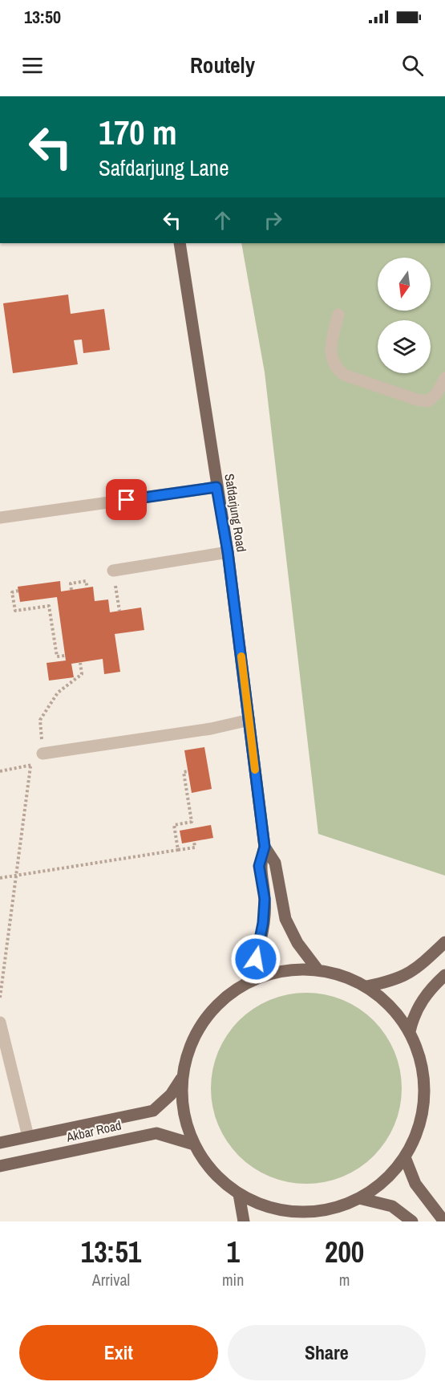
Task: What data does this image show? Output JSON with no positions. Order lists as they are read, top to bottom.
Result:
{
  "streets": {
    "main road": ["Safdarjung Road", "Akbar Road"]
  },
  "north": "bottom",
  "page": {
    "status": "13:50",
    "header": "Routely",
    "turn": ["170 m", "Safdarjung Lane"],
    "eta": [
      "13:51",
      "Arrival",
      "1",
      "min",
      "200",
      "m"
    ],
    "buttons": ["Exit", "Share"]
  }
}
